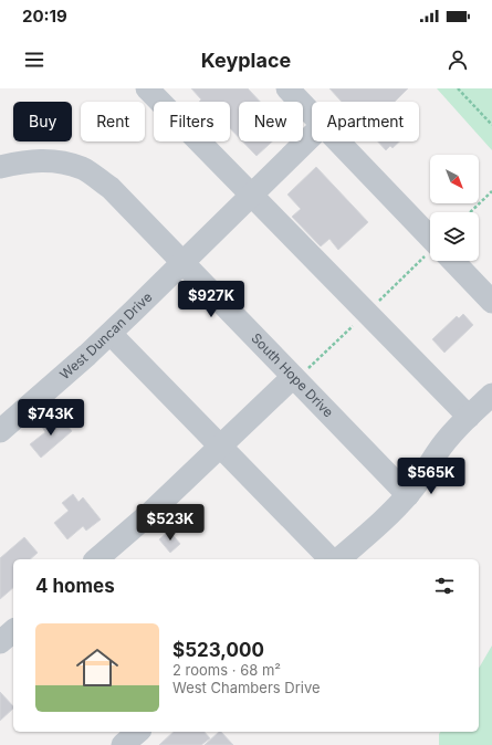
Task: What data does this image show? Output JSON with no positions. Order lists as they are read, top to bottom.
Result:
{
  "streets": {
    "street": ["West Duncan Drive", "South Hope Drive"]
  },
  "crossings": [
    ["West Duncan Drive", "South Hope Drive"]
  ],
  "north": "bottom right",
  "page": {
    "status": "20:19",
    "header": "Keyplace",
    "chip": [
      "Buy",
      "Rent",
      "Filters",
      "New",
      "Apartment"
    ],
    "price": [
      "$927K",
      "$743K",
      "$565K",
      "$523K"
    ],
    "heading": "4 homes",
    "list": [
      {
        "name": "$523,000",
        "note": "2 rooms · 68 m² · West Chambers Drive"
      }
    ]
  }
}
